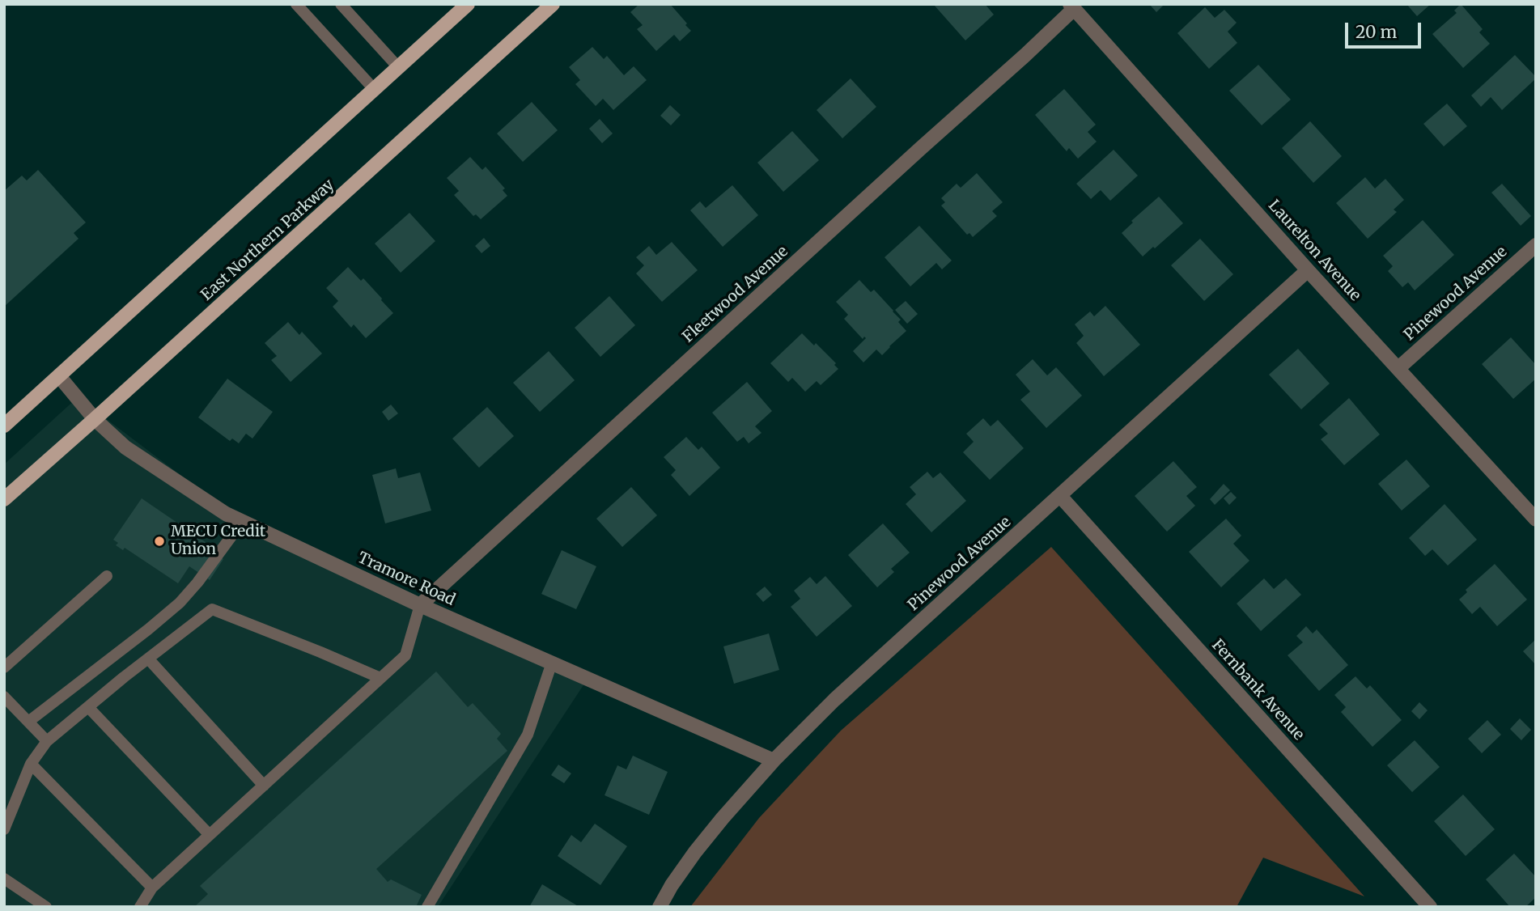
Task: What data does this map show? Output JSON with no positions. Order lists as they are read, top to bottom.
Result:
{
  "streets": {
    "main road": ["East Northern Parkway"],
    "street": [
      "Laurelton Avenue",
      "Pinewood Avenue",
      "Fleetwood Avenue",
      "Tramore Road",
      "Fernbank Avenue"
    ]
  },
  "crossings": [
    ["East Northern Parkway", "Tramore Road"],
    ["Laurelton Avenue", "Pinewood Avenue"],
    ["Laurelton Avenue", "Fleetwood Avenue"],
    ["Pinewood Avenue", "Tramore Road"],
    ["Pinewood Avenue", "Fernbank Avenue"],
    ["Fleetwood Avenue", "Tramore Road"]
  ],
  "places": ["MECU Credit Union"],
  "scale_bar": "20 m"
}
